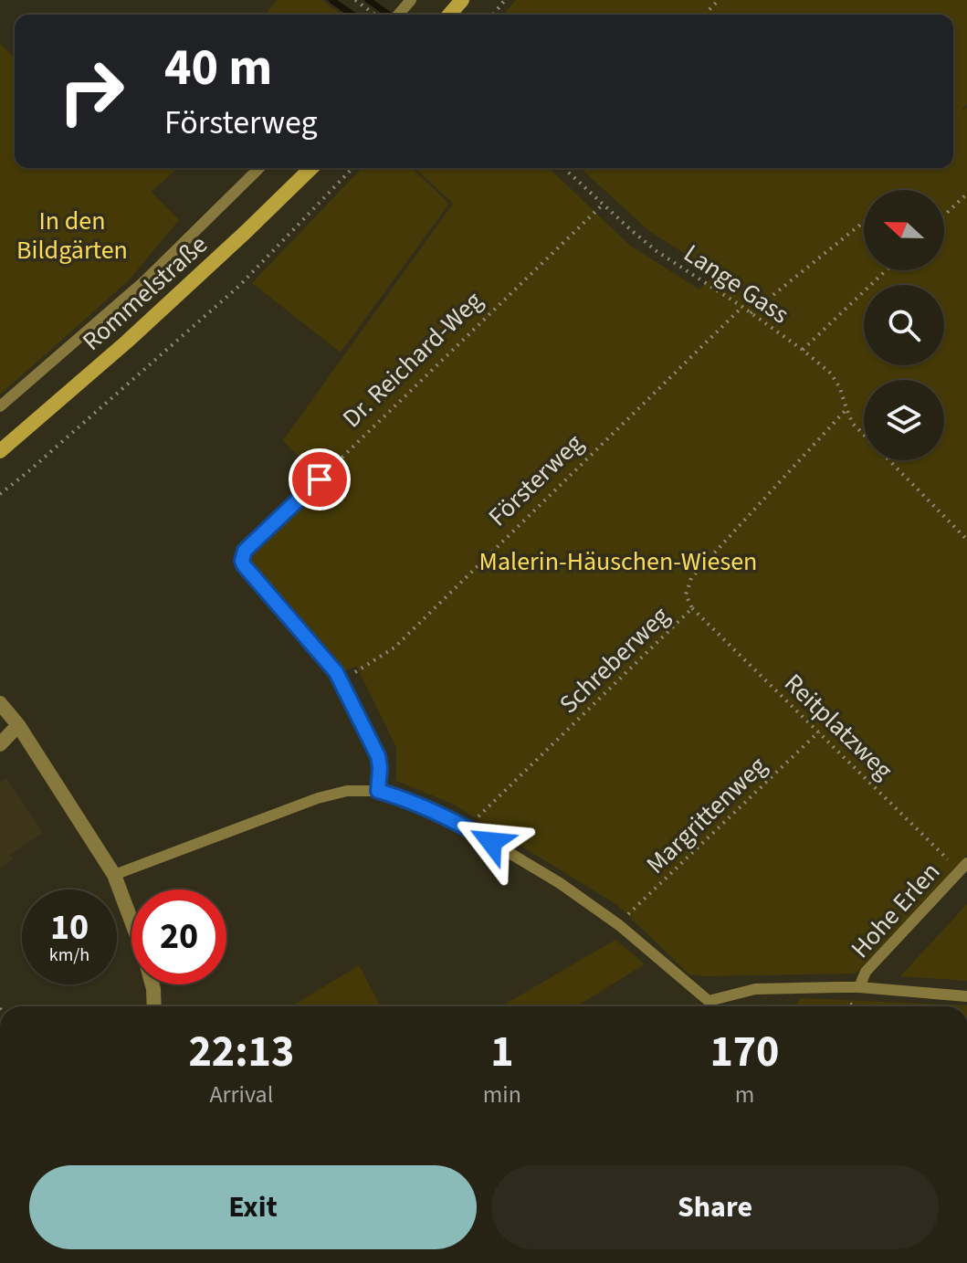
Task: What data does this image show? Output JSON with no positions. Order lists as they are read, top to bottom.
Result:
{
  "streets": {
    "main road": ["Rommelstraße"],
    "lane": ["Hohe Erlen"],
    "path": [
      "Lange Gass",
      "Dr. Reichard-Weg",
      "Försterweg",
      "Schreberweg",
      "Reitplatzweg",
      "Margrittenweg"
    ]
  },
  "crossings": [
    ["Lange Gass", "Dr. Reichard-Weg"],
    ["Lange Gass", "Försterweg"],
    ["Lange Gass", "Schreberweg"],
    ["Schreberweg", "Reitplatzweg"],
    ["Reitplatzweg", "Margrittenweg"],
    ["Reitplatzweg", "Hohe Erlen"]
  ],
  "parks": ["In den Bildgärten", "Malerin-Häuschen-Wiesen"],
  "north": "left",
  "page": {
    "turn": ["40 m", "Försterweg"],
    "speed": "10 km/h",
    "limit": "20",
    "eta": [
      "22:13",
      "Arrival",
      "1",
      "min",
      "170",
      "m"
    ],
    "buttons": ["Exit", "Share"]
  }
}
